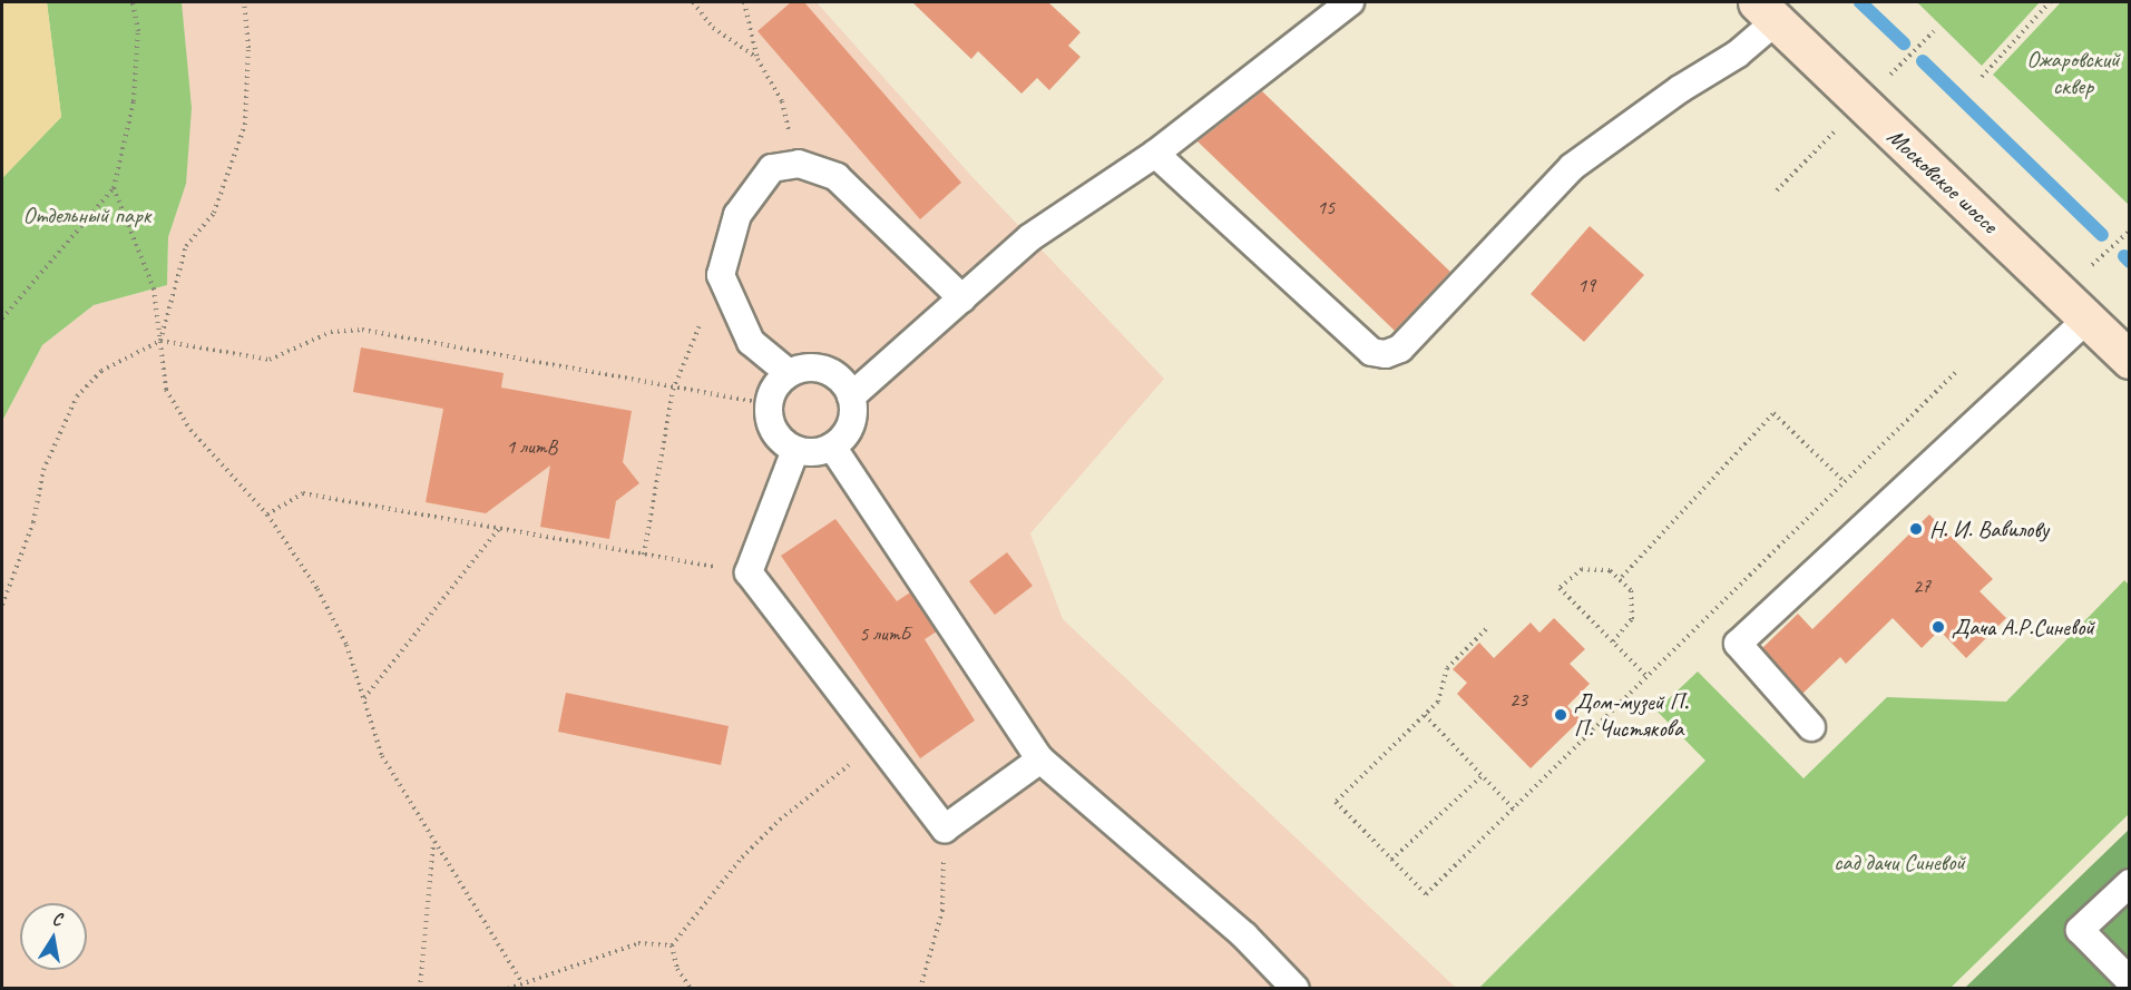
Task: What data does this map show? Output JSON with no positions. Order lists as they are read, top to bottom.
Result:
{
  "streets": {
    "main road": ["Московское шоссе"]
  },
  "parks": ["Ожаровский сквер", "Отдельный парк", "сад дачи Синевой"],
  "places": ["Н. И. Вавилову", "Дача А.Р.Синевой", "Дом-музей П. П. Чистякова"],
  "house_numbers": [
    "15",
    "19",
    "1 литВ",
    "27",
    "5 литБ",
    "23"
  ],
  "north": "top"
}
